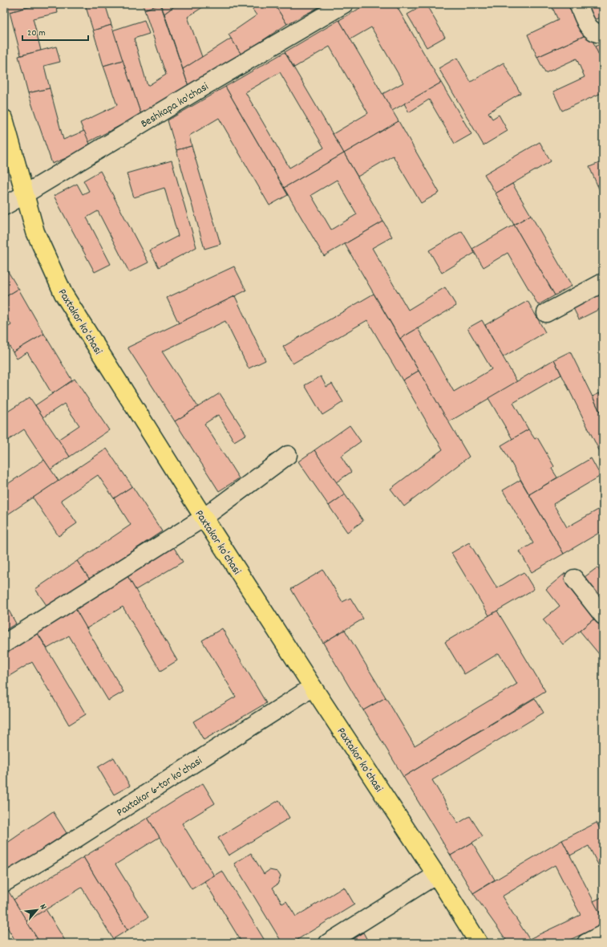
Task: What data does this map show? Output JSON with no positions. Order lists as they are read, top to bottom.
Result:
{
  "streets": {
    "main road": ["Paxtakor koʻchasi"],
    "street": ["Beshkapa ko'chasi", "Paxtakor 6-tor koʻchasi"]
  },
  "crossings": [
    ["Beshkapa ko'chasi", "Paxtakor koʻchasi"],
    ["Paxtakor koʻchasi", "Paxtakor 6-tor koʻchasi"]
  ],
  "scale_bar": "20 m",
  "north": "top right"
}
